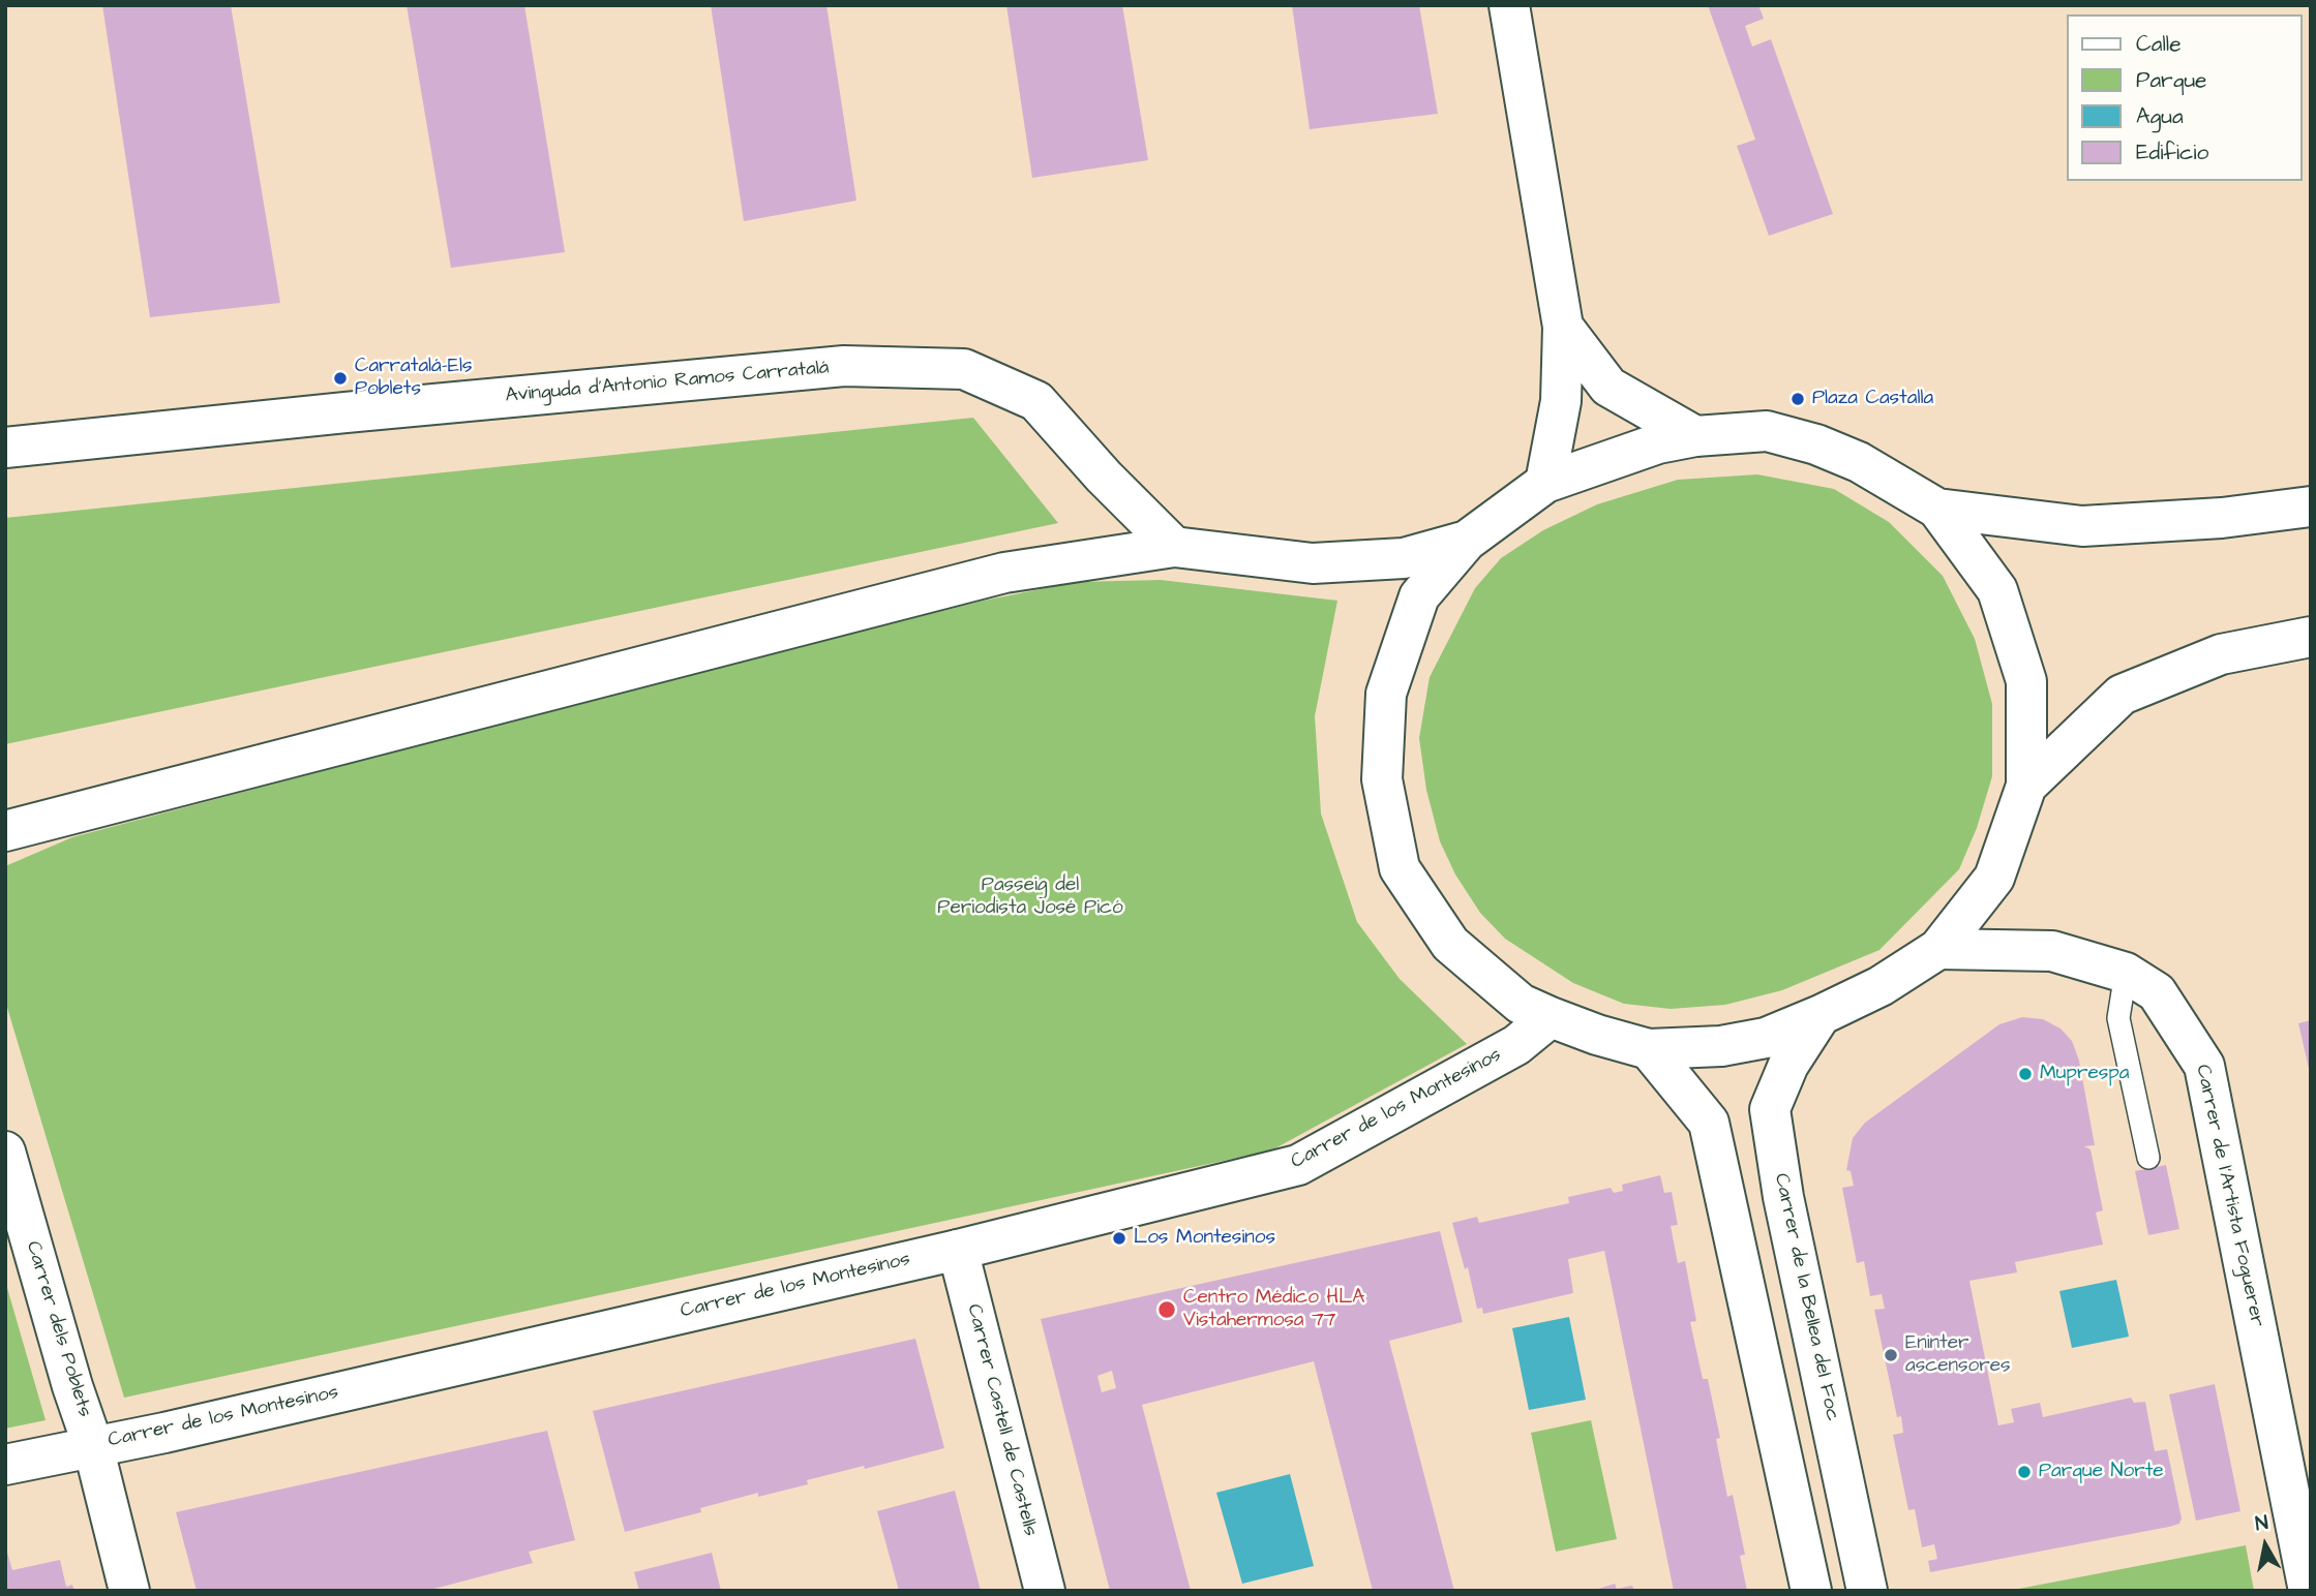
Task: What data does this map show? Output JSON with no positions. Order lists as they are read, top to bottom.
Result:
{
  "streets": {
    "main road": [
      "Avinguda d'Antonio Ramos Carratalá",
      "Carrer de los Montesinos",
      "Carrer de l'Artista Foguerer",
      "Carrer de la Bellea del Foc",
      "Carrer dels Poblets",
      "Carrer Castell de Castells"
    ]
  },
  "crossings": [
    ["Carrer de los Montesinos", "Carrer dels Poblets"],
    ["Carrer de los Montesinos", "Carrer Castell de Castells"]
  ],
  "parks": ["Passeig del Periodista José Picó"],
  "places": [
    "Carratalá-Els Poblets",
    "Plaza Castalla",
    "Muprespa",
    "Los Montesinos",
    "Centro Médico HLA Vistahermosa 77",
    "Eninter ascensores",
    "Parque Norte"
  ],
  "legend": [
    "Calle",
    "Parque",
    "Agua",
    "Edificio"
  ],
  "north": "top"
}
